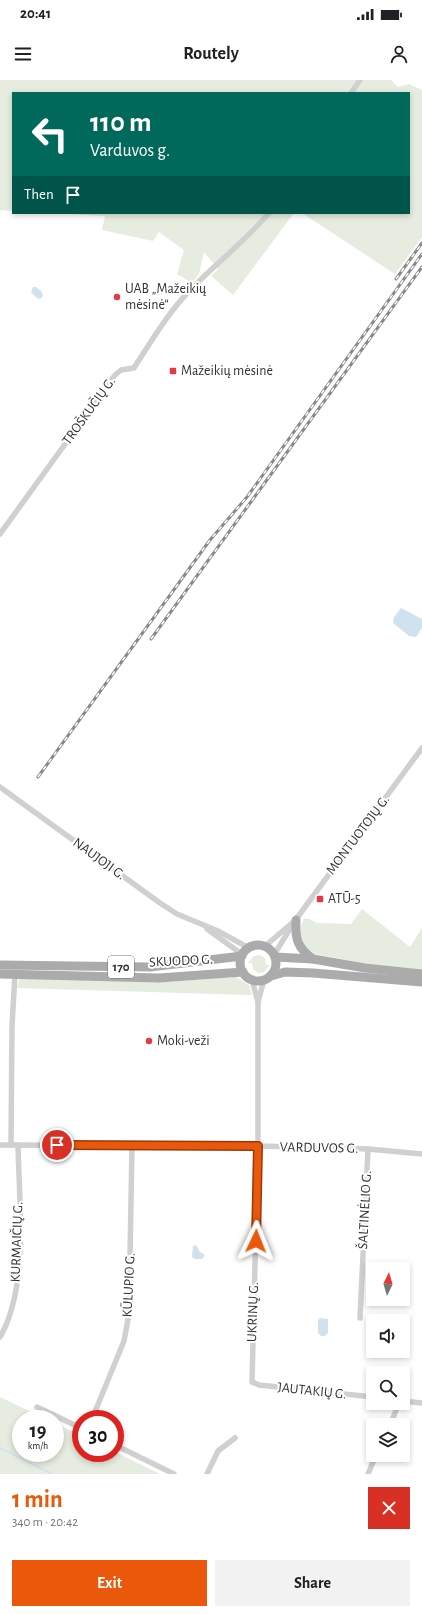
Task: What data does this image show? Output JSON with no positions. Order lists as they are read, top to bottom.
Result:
{
  "streets": {
    "main road": ["SKUODO G.", "170"],
    "street": [
      "TROŠKUČIŲ G.",
      "MONTUOTOJŲ G.",
      "NAUJOJI G.",
      "VARDUVOS G.",
      "ŠALTINĖLIO G.",
      "KURMAIČIŲ G.",
      "KŪLUPIO G.",
      "UKRINŲ G.",
      "JAUTAKIŲ G."
    ]
  },
  "crossings": [
    ["MONTUOTOJŲ G.", "NAUJOJI G."],
    ["MONTUOTOJŲ G.", "SKUODO G."],
    ["NAUJOJI G.", "SKUODO G."],
    ["VARDUVOS G.", "ŠALTINĖLIO G."],
    ["VARDUVOS G.", "KURMAIČIŲ G."],
    ["VARDUVOS G.", "KŪLUPIO G."],
    ["VARDUVOS G.", "UKRINŲ G."],
    ["UKRINŲ G.", "JAUTAKIŲ G."]
  ],
  "places": {
    "other": ["UAB „Mažeikių mėsinė“", "Moki-veži"],
    "transit": ["Mažeikių mėsinė", "ATŪ-5"]
  },
  "north": "top",
  "page": {
    "status": "20:41",
    "header": "Routely",
    "turn": ["110 m", "Varduvos g."],
    "then": "Then",
    "speed": "19 km/h",
    "limit": "30",
    "heading": ["1 min", "340 m · 20:42"],
    "buttons": ["Exit", "Share"]
  }
}
